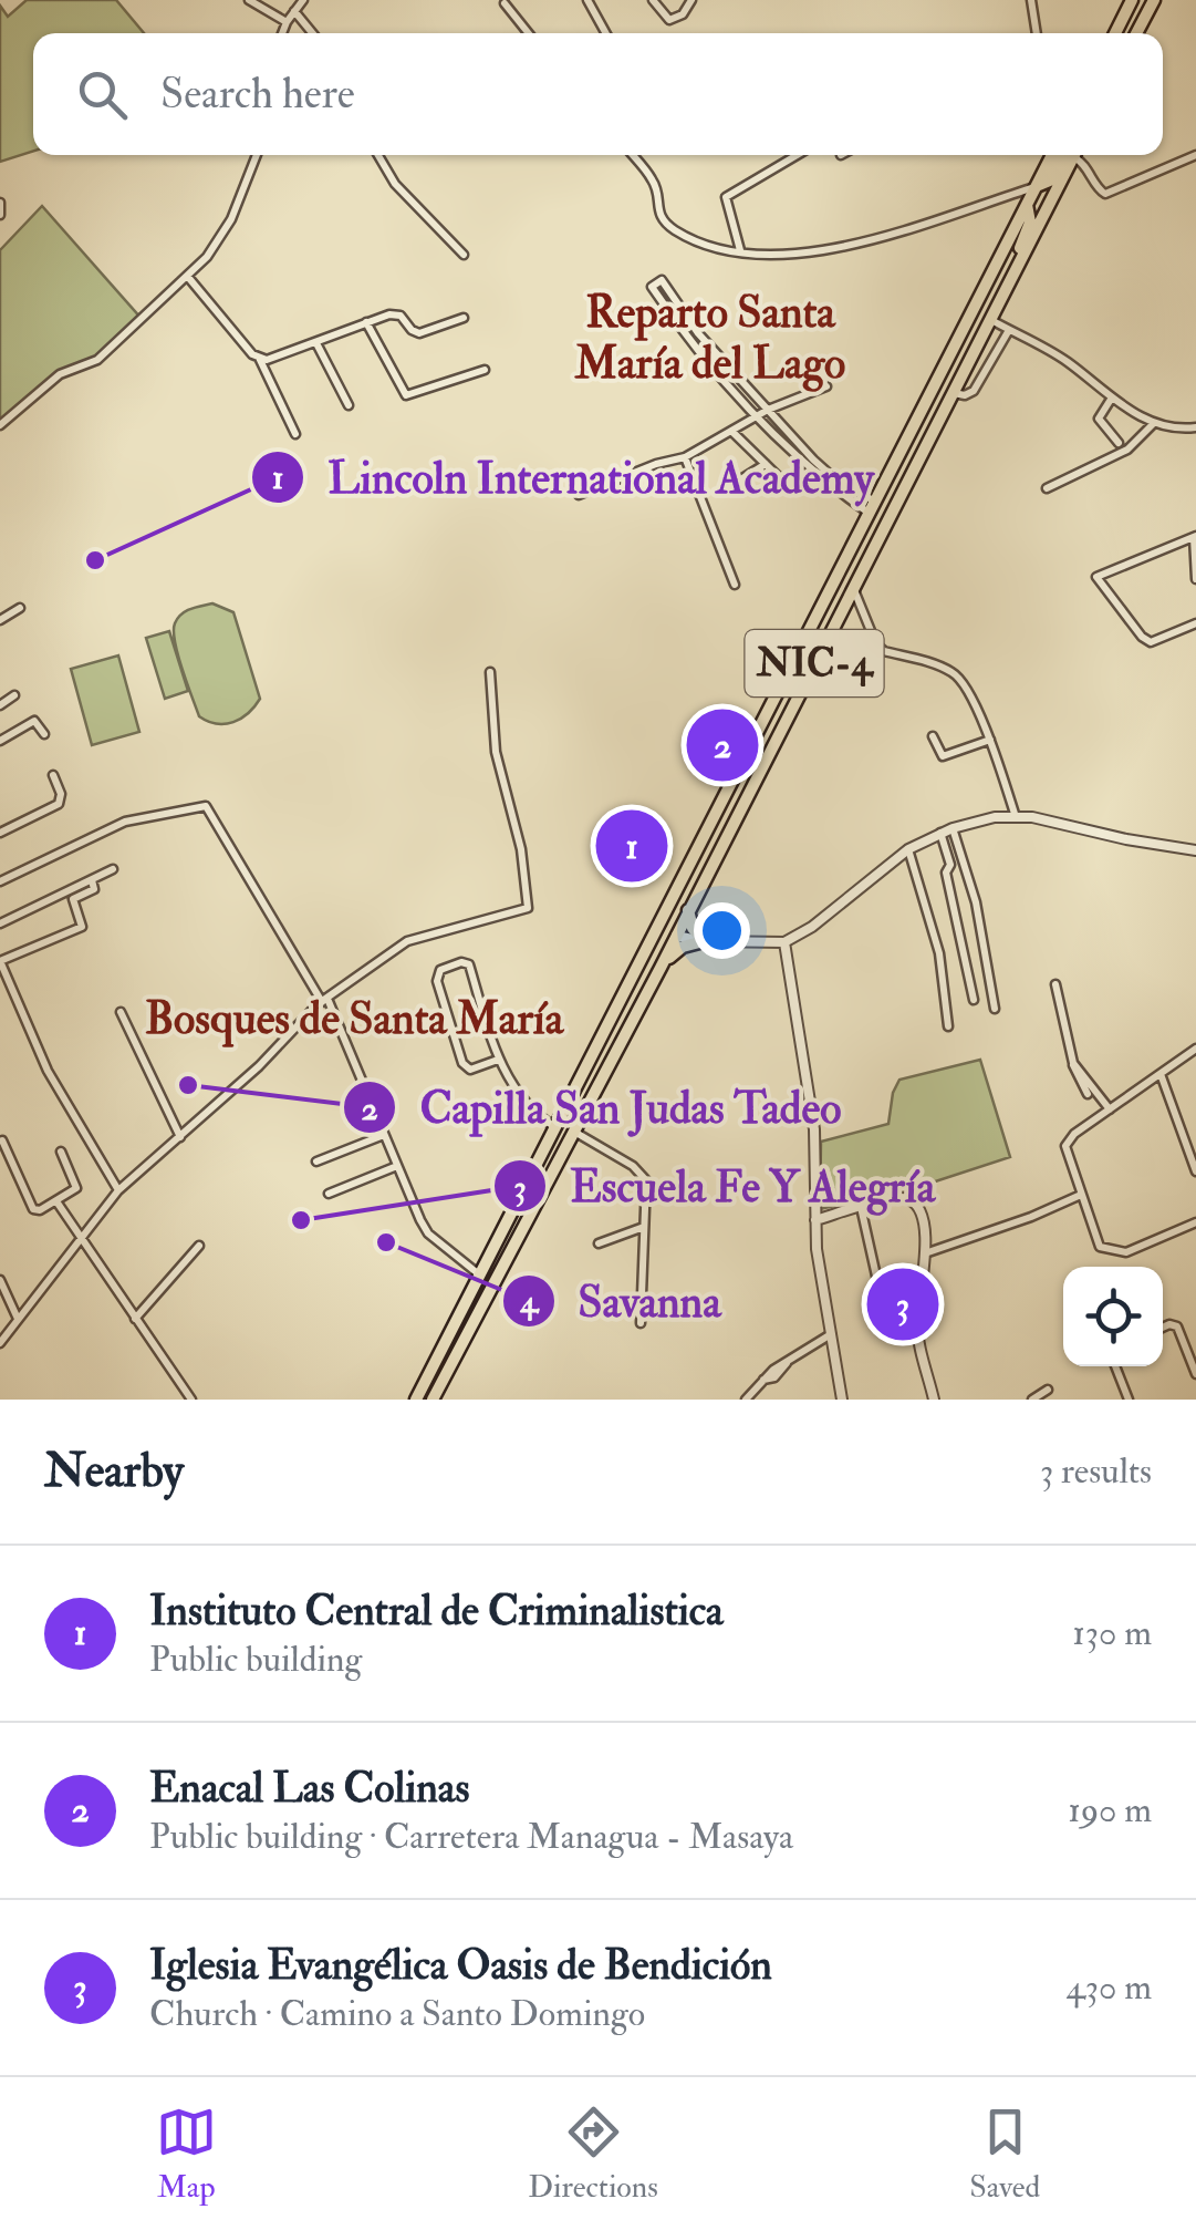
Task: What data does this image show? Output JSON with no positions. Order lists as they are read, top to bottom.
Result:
{
  "streets": {
    "highway": ["NIC-4"]
  },
  "districts": ["Reparto Santa María del Lago", "Bosques de Santa María"],
  "places": [
    "Lincoln International Academy",
    "Capilla San Judas Tadeo",
    "Escuela Fe Y Alegría",
    "Savanna"
  ],
  "page": {
    "search": "Search here",
    "pins": ["2", "1", "3"],
    "heading": ["Nearby", "3 results"],
    "list": [
      {
        "mark": "1",
        "name": "Instituto Central de Criminalistica",
        "note": "Public building",
        "value": "130 m"
      },
      {
        "mark": "2",
        "name": "Enacal Las Colinas",
        "note": "Public building · Carretera Managua - Masaya",
        "value": "190 m"
      },
      {
        "mark": "3",
        "name": "Iglesia Evangélica Oasis de Bendición",
        "note": "Church · Camino a Santo Domingo",
        "value": "430 m"
      }
    ],
    "nav": ["Map", "Directions", "Saved"]
  }
}
